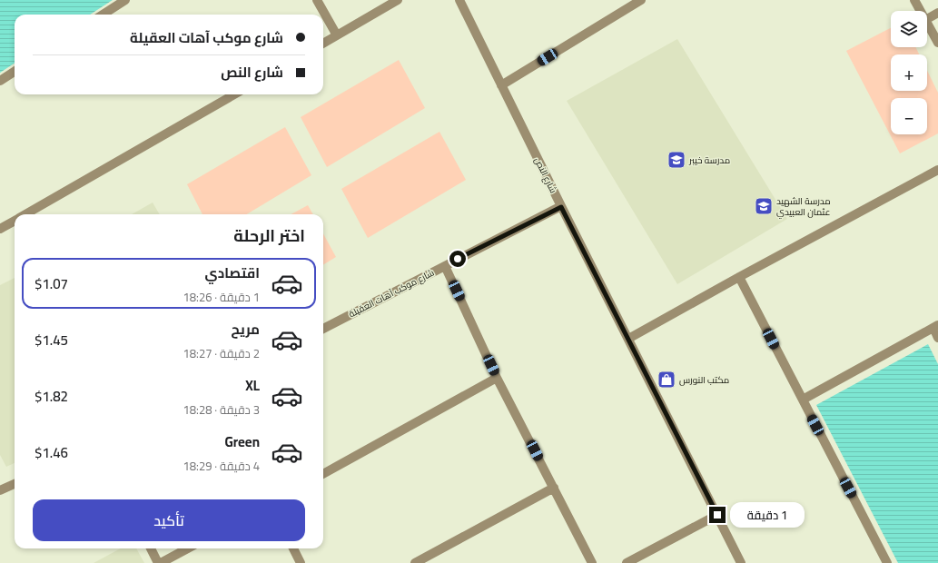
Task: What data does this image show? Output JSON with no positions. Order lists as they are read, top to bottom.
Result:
{
  "streets": {
    "street": ["شارع النص", "شارع موكب آهات العقيلة"]
  },
  "crossings": [
    ["شارع النص", "شارع موكب آهات العقيلة"]
  ],
  "places": {
    "school or university": ["مدرسة خيبر", "مدرسة الشهيد عثمان العبيدي"],
    "shop": ["مكتب النورس"]
  },
  "page": {
    "map_buttons": ["+", "−"],
    "banner": ["شارع موكب آهات العقيلة", "شارع النص"],
    "heading": "اختر الرحلة",
    "list": [
      {
        "name": "اقتصادي",
        "note": "1 دقيقة · 18:26",
        "value": "$1.07"
      },
      {
        "name": "مريح",
        "note": "2 دقيقة · 18:27",
        "value": "$1.45"
      },
      {
        "name": "XL",
        "note": "3 دقيقة · 18:28",
        "value": "$1.82"
      },
      {
        "name": "Green",
        "note": "4 دقيقة · 18:29",
        "value": "$1.46"
      }
    ],
    "buttons": "تأكيد",
    "bubble": "1 دقيقة"
  }
}
